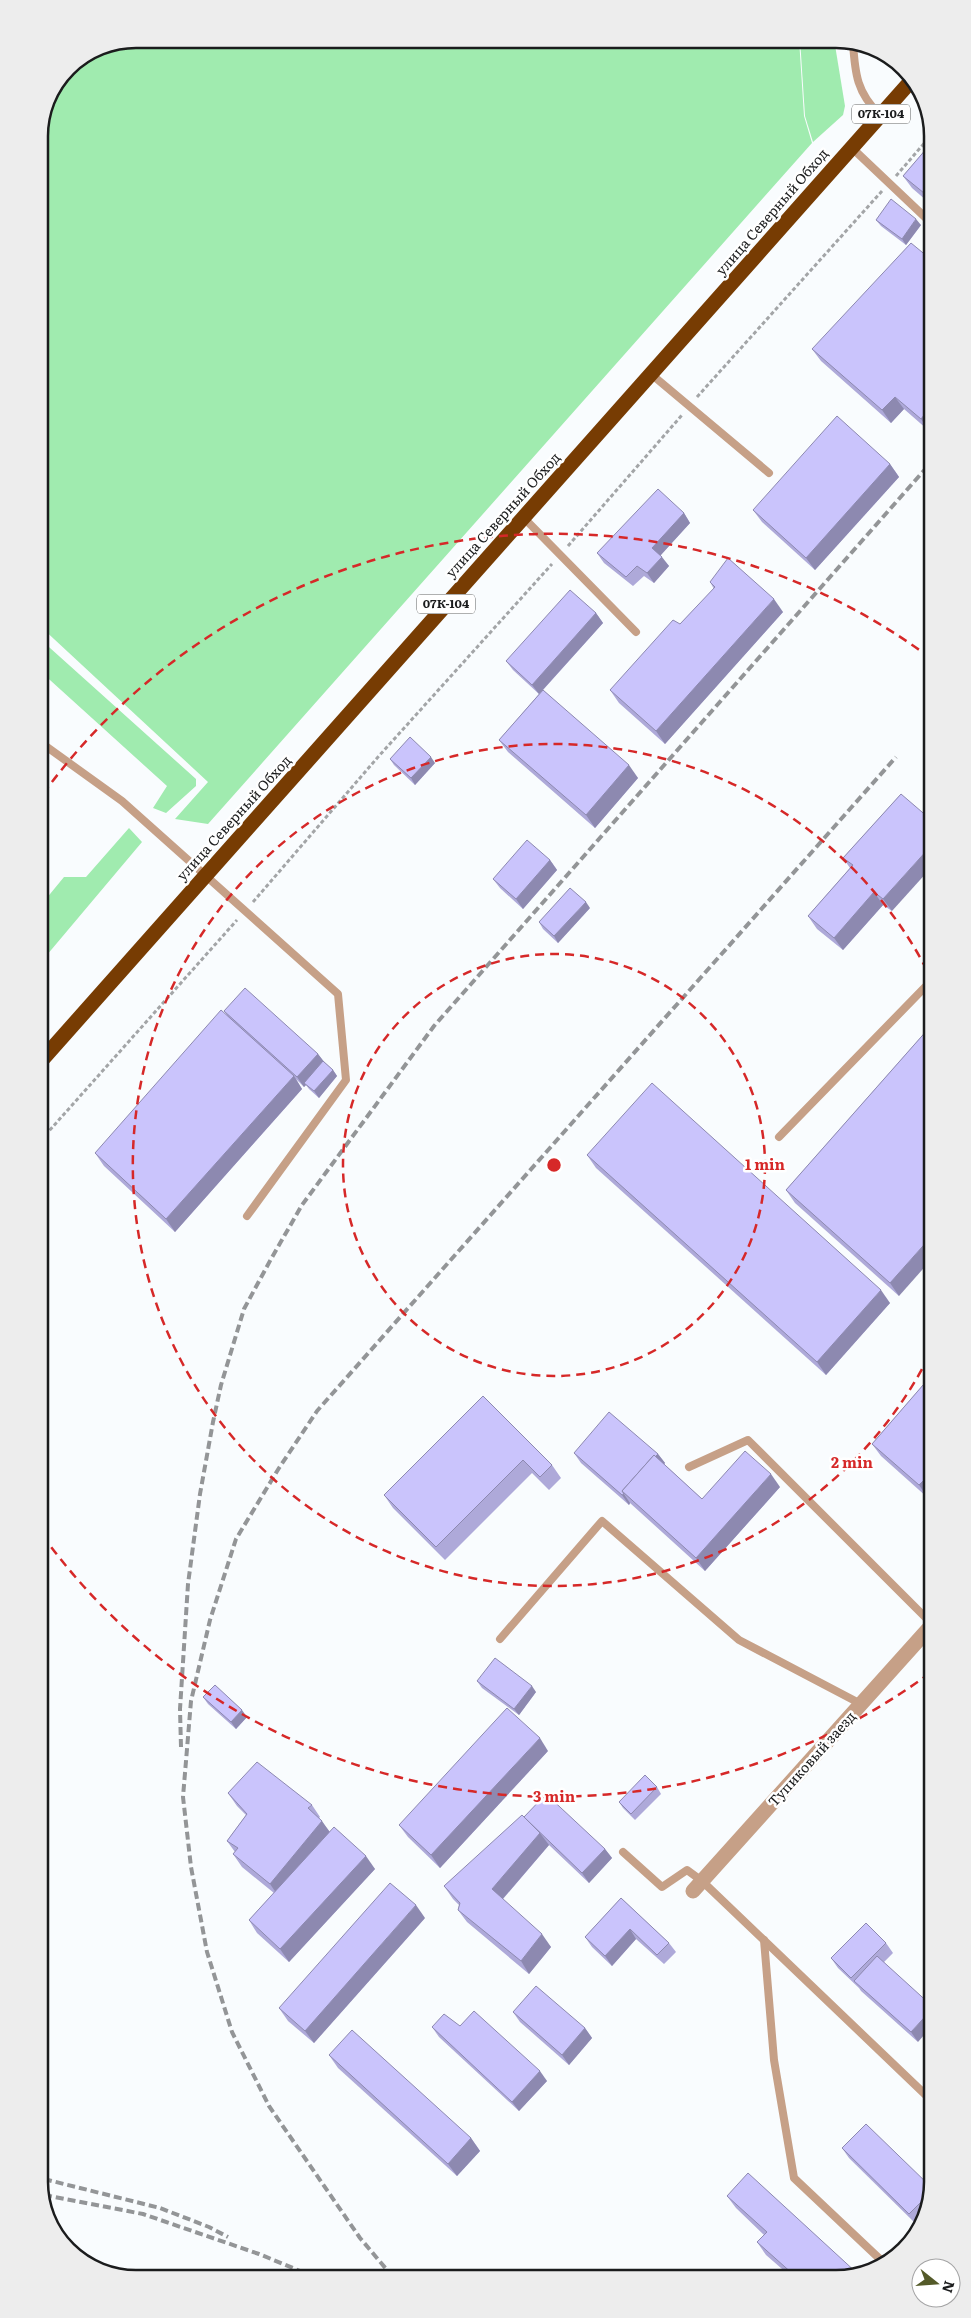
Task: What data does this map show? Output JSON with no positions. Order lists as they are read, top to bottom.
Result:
{
  "streets": {
    "highway": ["07К-104", "улица Северный Обход"],
    "street": ["Тупиковый заезд"]
  },
  "north": "right",
  "rings": ["1 min", "2 min", "3 min"]
}
